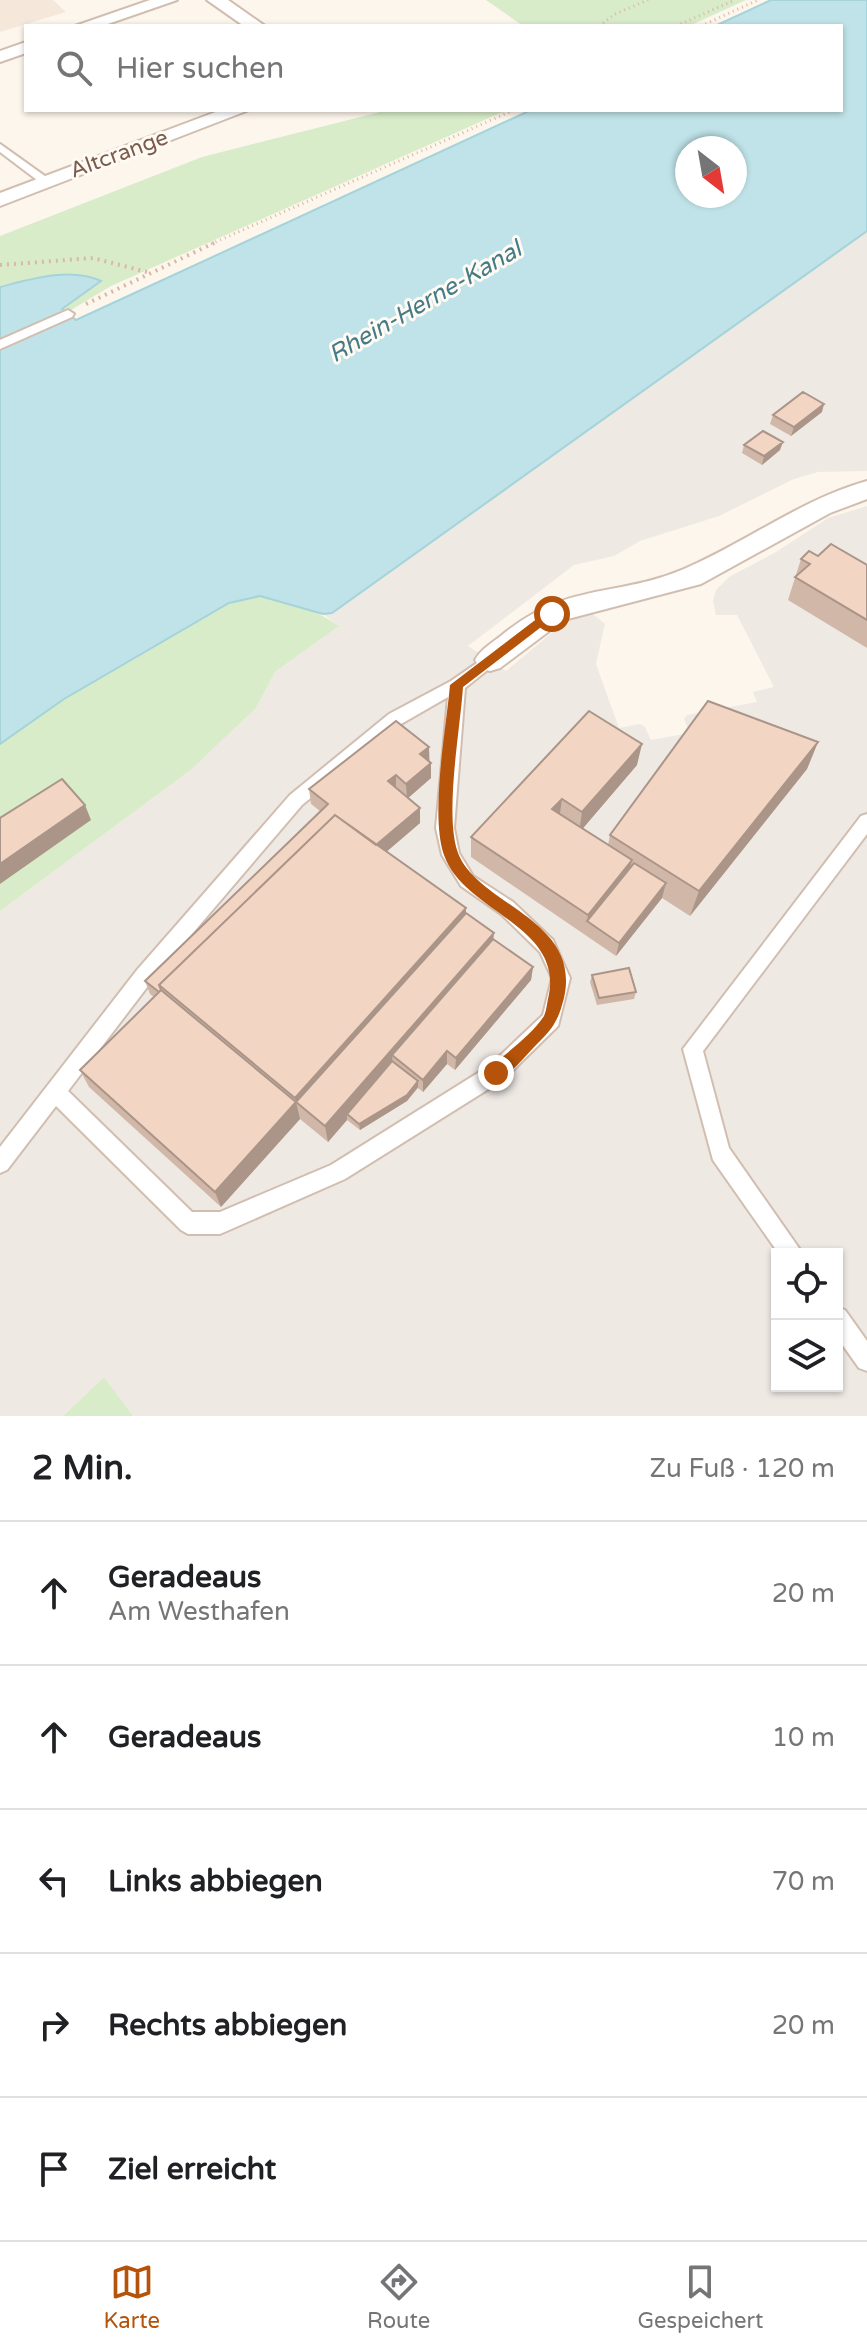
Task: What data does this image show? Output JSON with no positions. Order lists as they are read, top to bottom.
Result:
{
  "streets": {
    "street": ["Altcrange"]
  },
  "water": ["Rhein-Herne-Kanal"],
  "north": "bottom right",
  "page": {
    "search": "Hier suchen",
    "heading": ["2 Min.", "Zu Fuß · 120 m"],
    "list": [
      ["Geradeaus", "Am Westhafen", "20 m"],
      ["Geradeaus", "10 m"],
      ["Links abbiegen", "70 m"],
      ["Rechts abbiegen", "20 m"],
      "Ziel erreicht"
    ],
    "nav": ["Karte", "Route", "Gespeichert"]
  }
}
